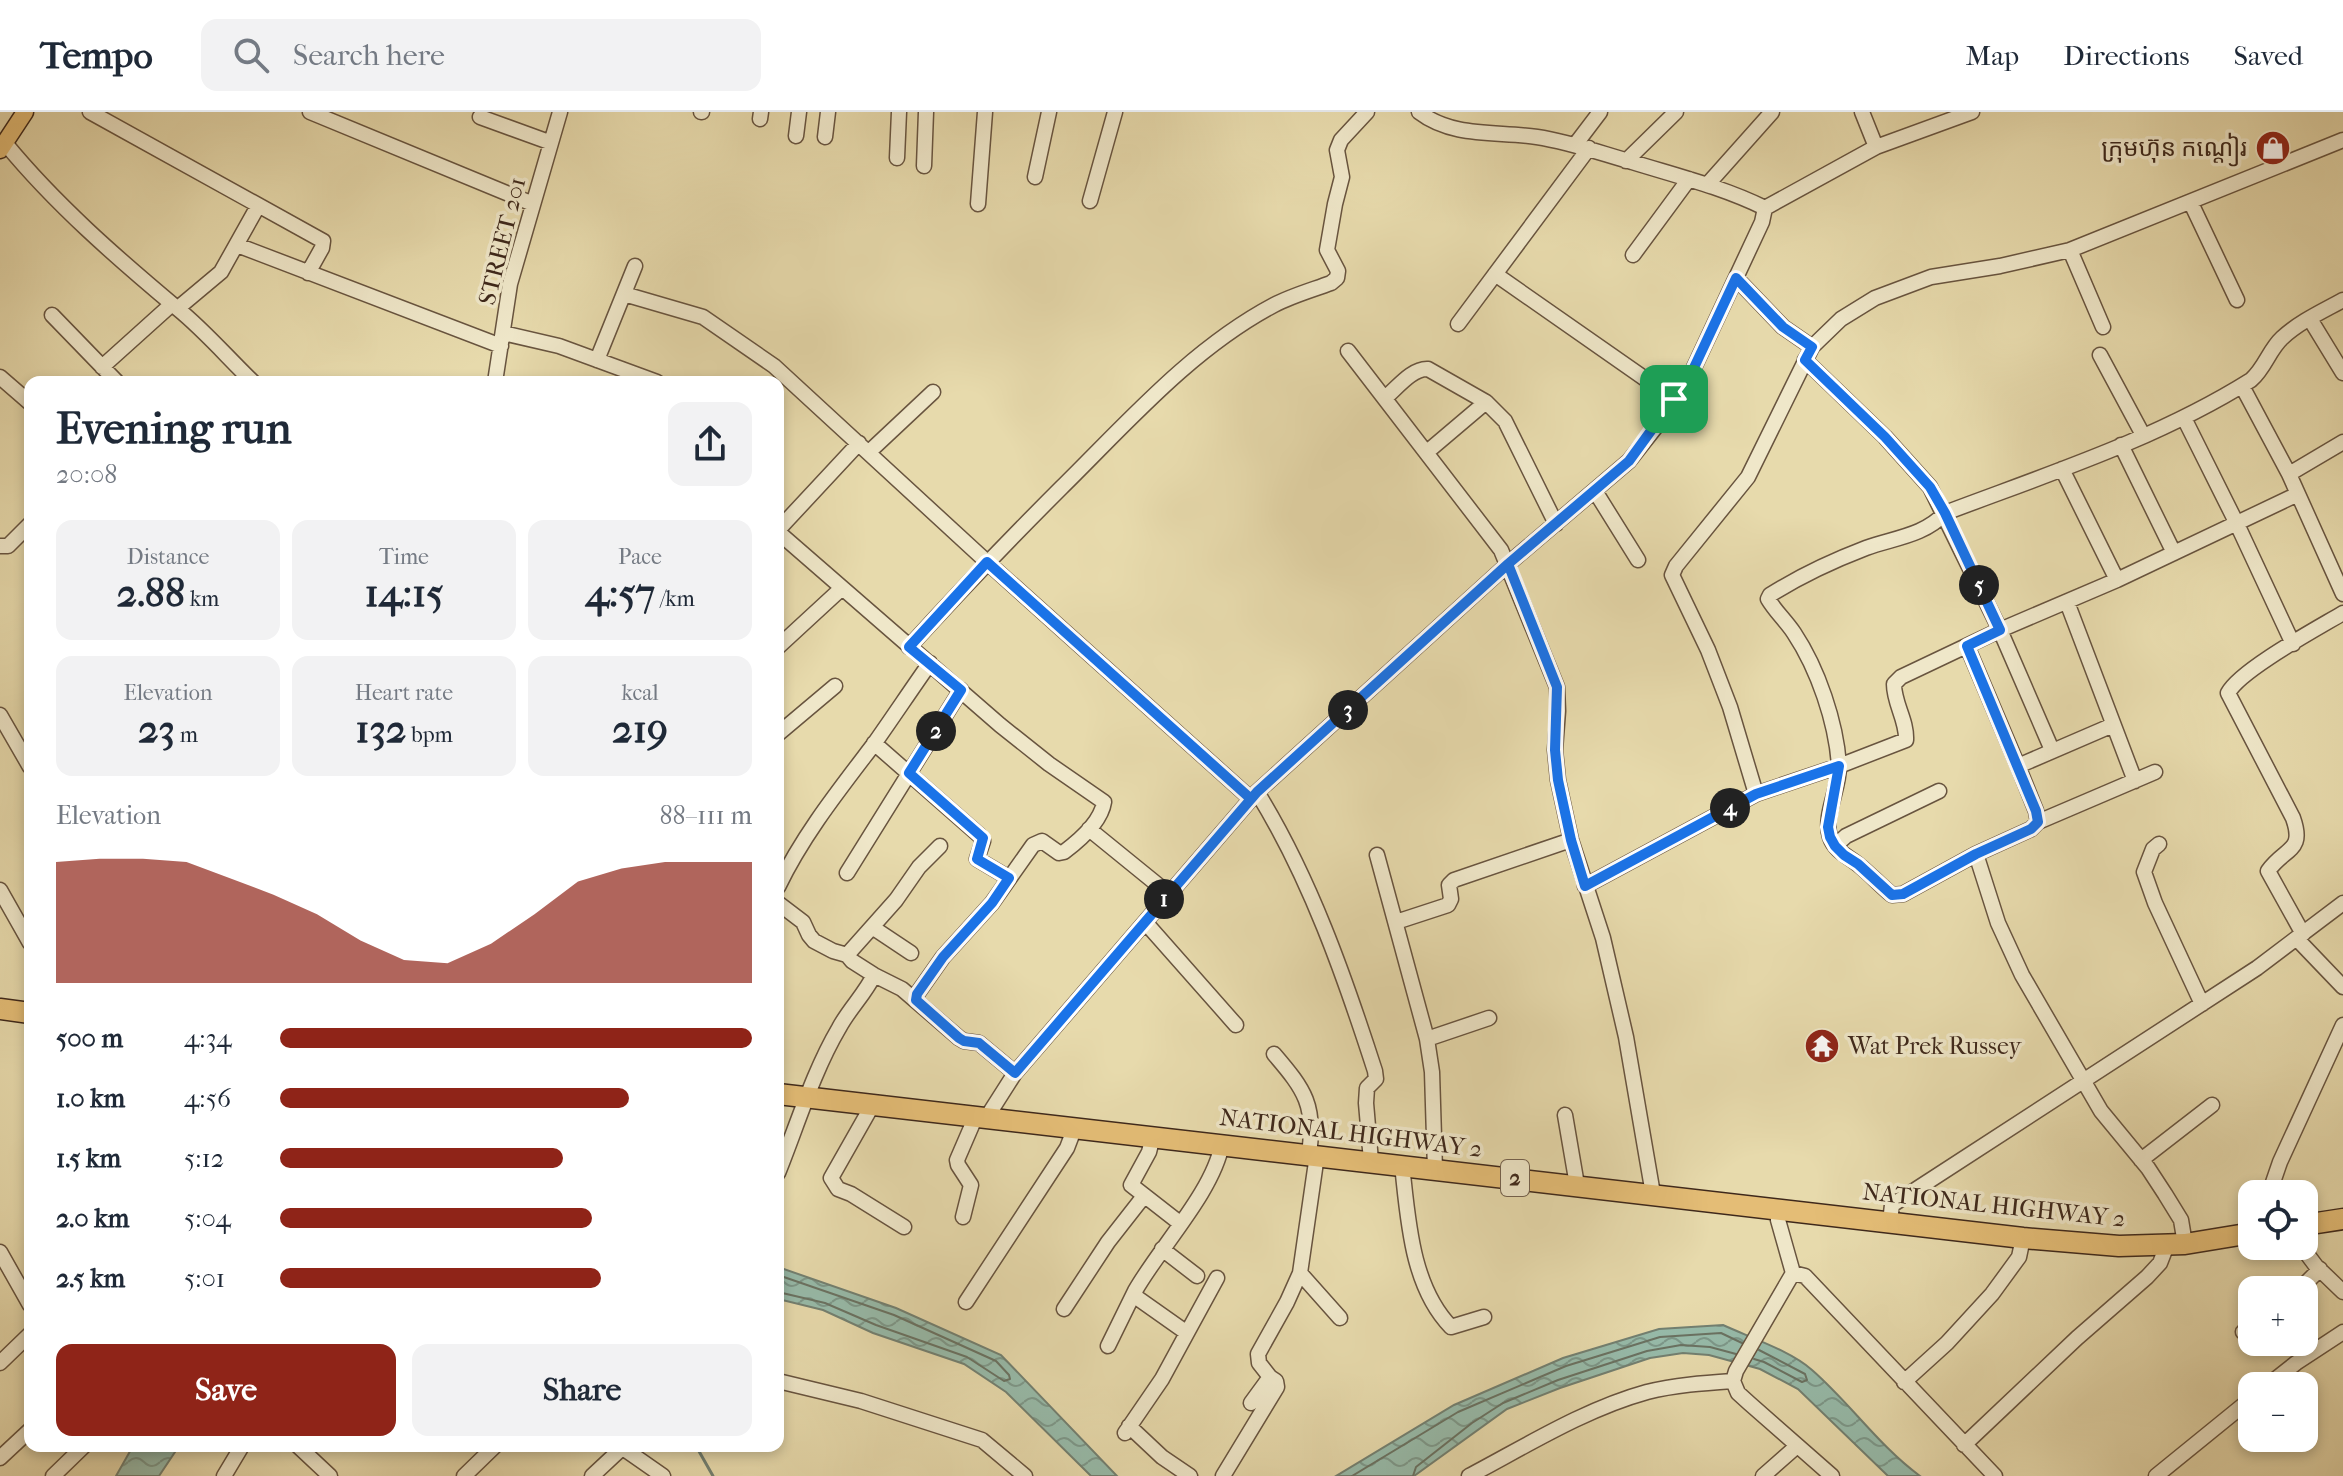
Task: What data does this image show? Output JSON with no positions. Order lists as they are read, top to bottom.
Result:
{
  "streets": {
    "highway": ["NATIONAL HIGHWAY 2", "2"],
    "street": ["STREET 201"]
  },
  "places": {
    "shop": ["ក្រុមហ៊ុន កណ្តៀរ"],
    "temple": ["Wat Prek Russey"]
  },
  "page": {
    "header": "Tempo",
    "search": "Search here",
    "nav": ["Map", "Directions", "Saved"],
    "heading": ["Evening run", "20:08"],
    "stats": [
      ["Distance", "2.88 km"],
      ["Time", "14:15"],
      ["Pace", "4:57 /km"],
      ["Elevation", "23 m"],
      ["Heart rate", "132 bpm"],
      ["kcal", "219"]
    ],
    "pins": [
      "5",
      "3",
      "2",
      "4",
      "1"
    ],
    "chart": ["Elevation", "88–111 m"],
    "list": [
      {
        "name": "500 m",
        "note": "4:34"
      },
      {
        "name": "1.0 km",
        "note": "4:56"
      },
      {
        "name": "1.5 km",
        "note": "5:12"
      },
      {
        "name": "2.0 km",
        "note": "5:04"
      },
      {
        "name": "2.5 km",
        "note": "5:01"
      }
    ],
    "map_buttons": ["+", "−"],
    "buttons": ["Save", "Share"]
  }
}
